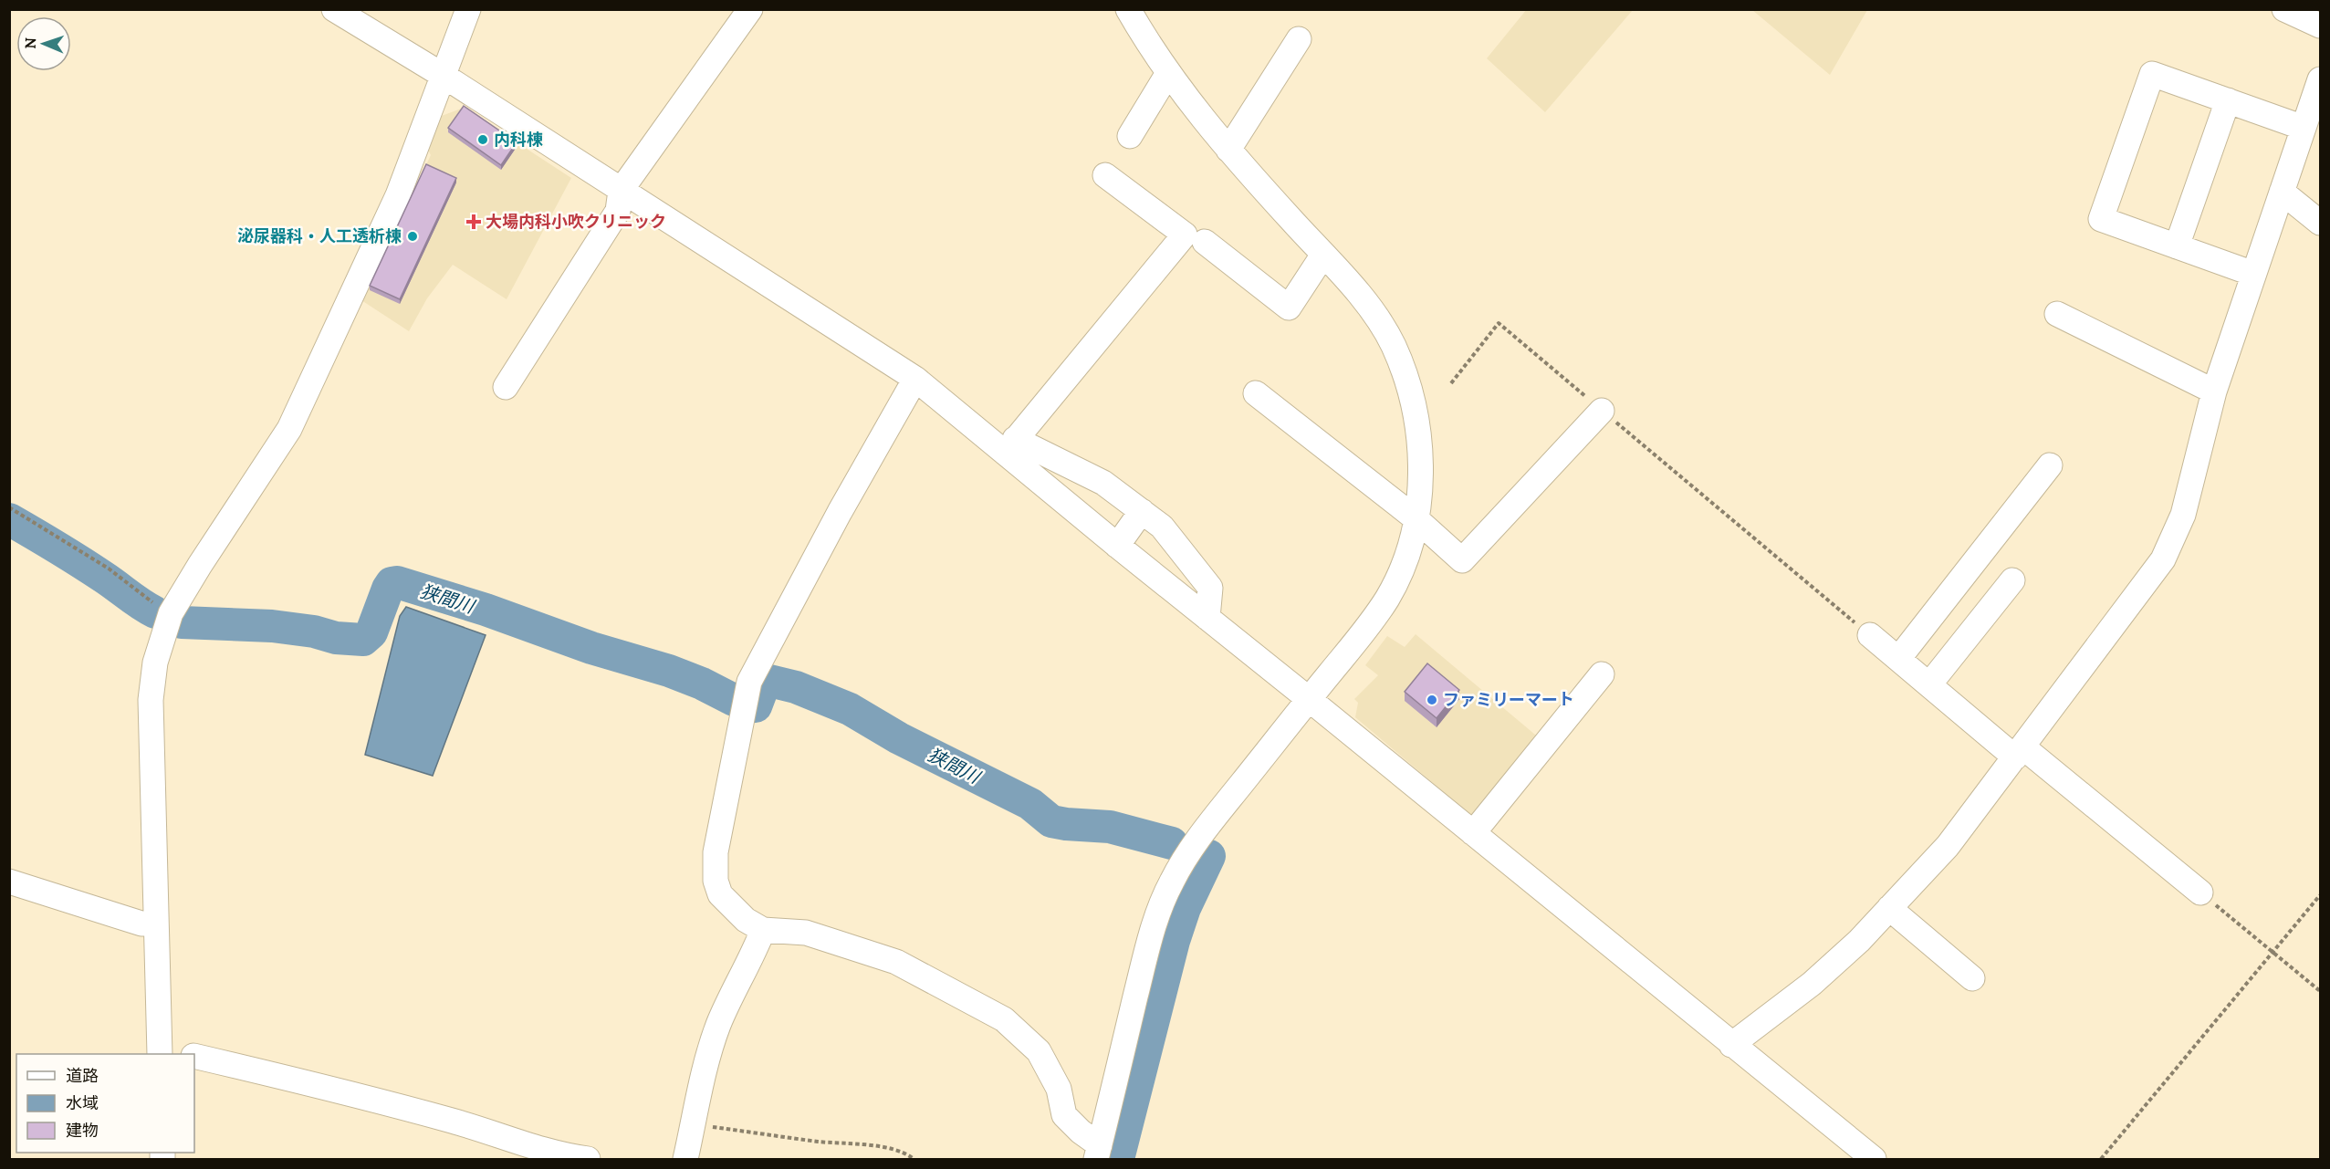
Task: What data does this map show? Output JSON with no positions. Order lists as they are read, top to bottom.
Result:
{
  "water": ["狭間川"],
  "places": {
    "other": ["内科棟", "泌尿器科・人工透析棟", "ファミリーマート"],
    "health": ["大場内科小吹クリニック"]
  },
  "legend": ["道路", "水域", "建物"],
  "north": "left"
}
